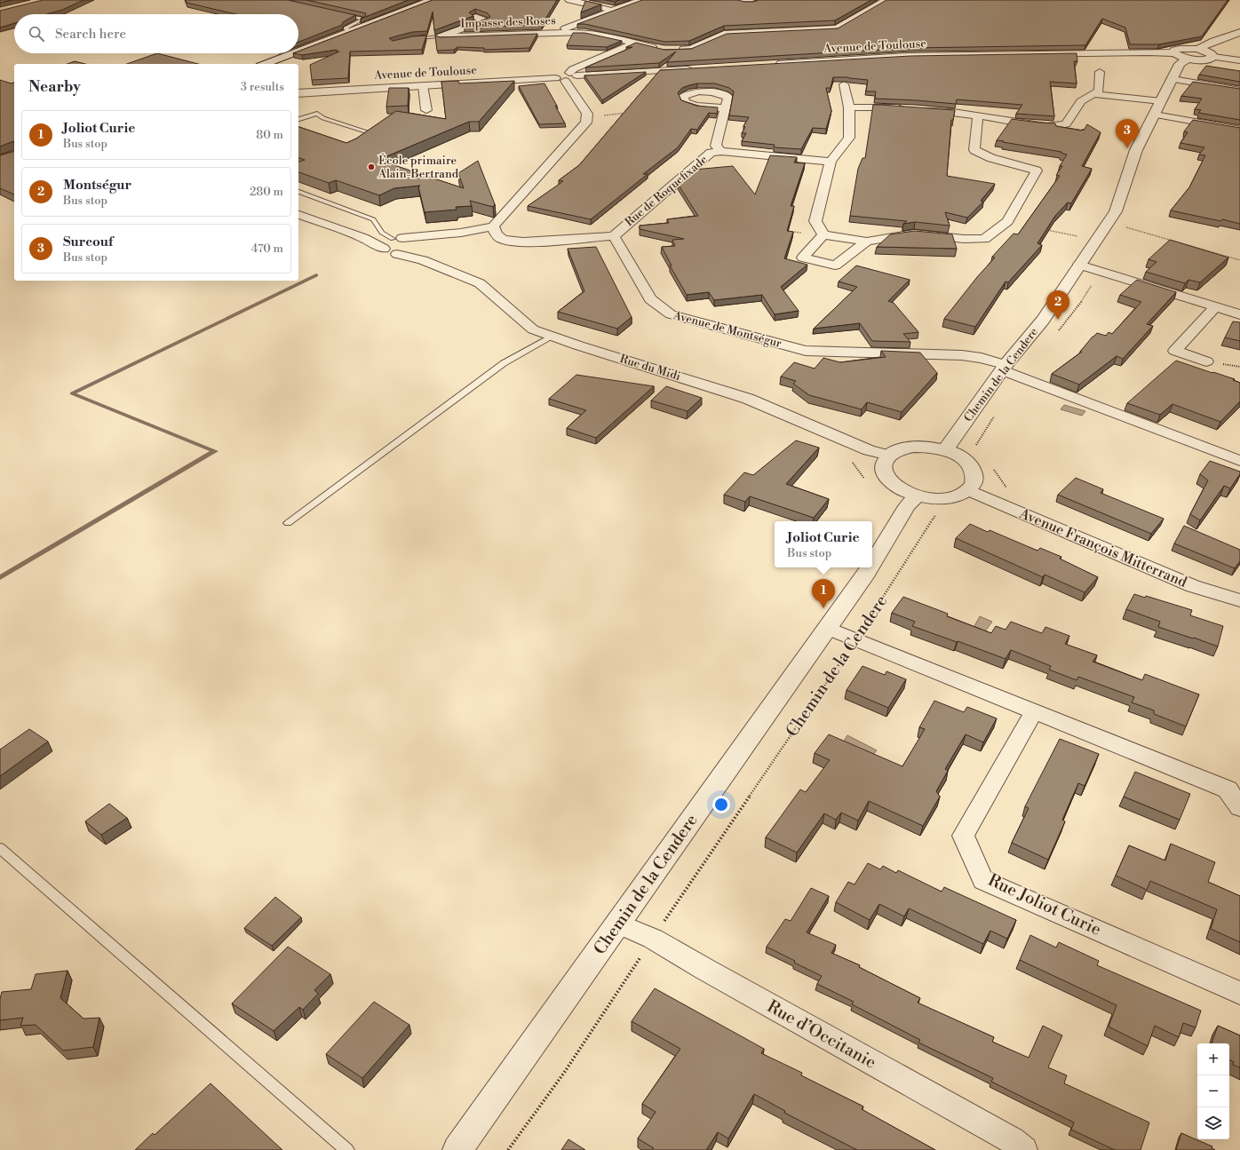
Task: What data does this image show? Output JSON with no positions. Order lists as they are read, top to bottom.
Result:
{
  "streets": {
    "street": [
      "Impasse des Roses",
      "Avenue de Toulouse",
      "Rue de Roquefixade",
      "Avenue de Montségur",
      "Rue du Midi",
      "Chemin de la Cendere",
      "Avenue François Mitterrand",
      "Rue Joliot Curie",
      "Rue d’Occitanie"
    ]
  },
  "crossings": [
    ["Rue de Roquefixade", "Avenue de Montségur"],
    ["Avenue de Montségur", "Chemin de la Cendere"],
    ["Rue du Midi", "Chemin de la Cendere"],
    ["Rue du Midi", "Avenue François Mitterrand"],
    ["Chemin de la Cendere", "Avenue François Mitterrand"],
    ["Chemin de la Cendere", "Rue d’Occitanie"]
  ],
  "places": ["École primaire Alain-Bertrand"],
  "page": {
    "search": "Search here",
    "heading": ["Nearby", "3 results"],
    "list": [
      {
        "mark": "1",
        "name": "Joliot Curie",
        "note": "Bus stop",
        "value": "80 m"
      },
      {
        "mark": "2",
        "name": "Montségur",
        "note": "Bus stop",
        "value": "280 m"
      },
      {
        "mark": "3",
        "name": "Surcouf",
        "note": "Bus stop",
        "value": "470 m"
      }
    ],
    "pins": ["3", "2", "1"],
    "popup": ["Joliot Curie", "Bus stop"],
    "map_buttons": ["+", "−"]
  }
}
